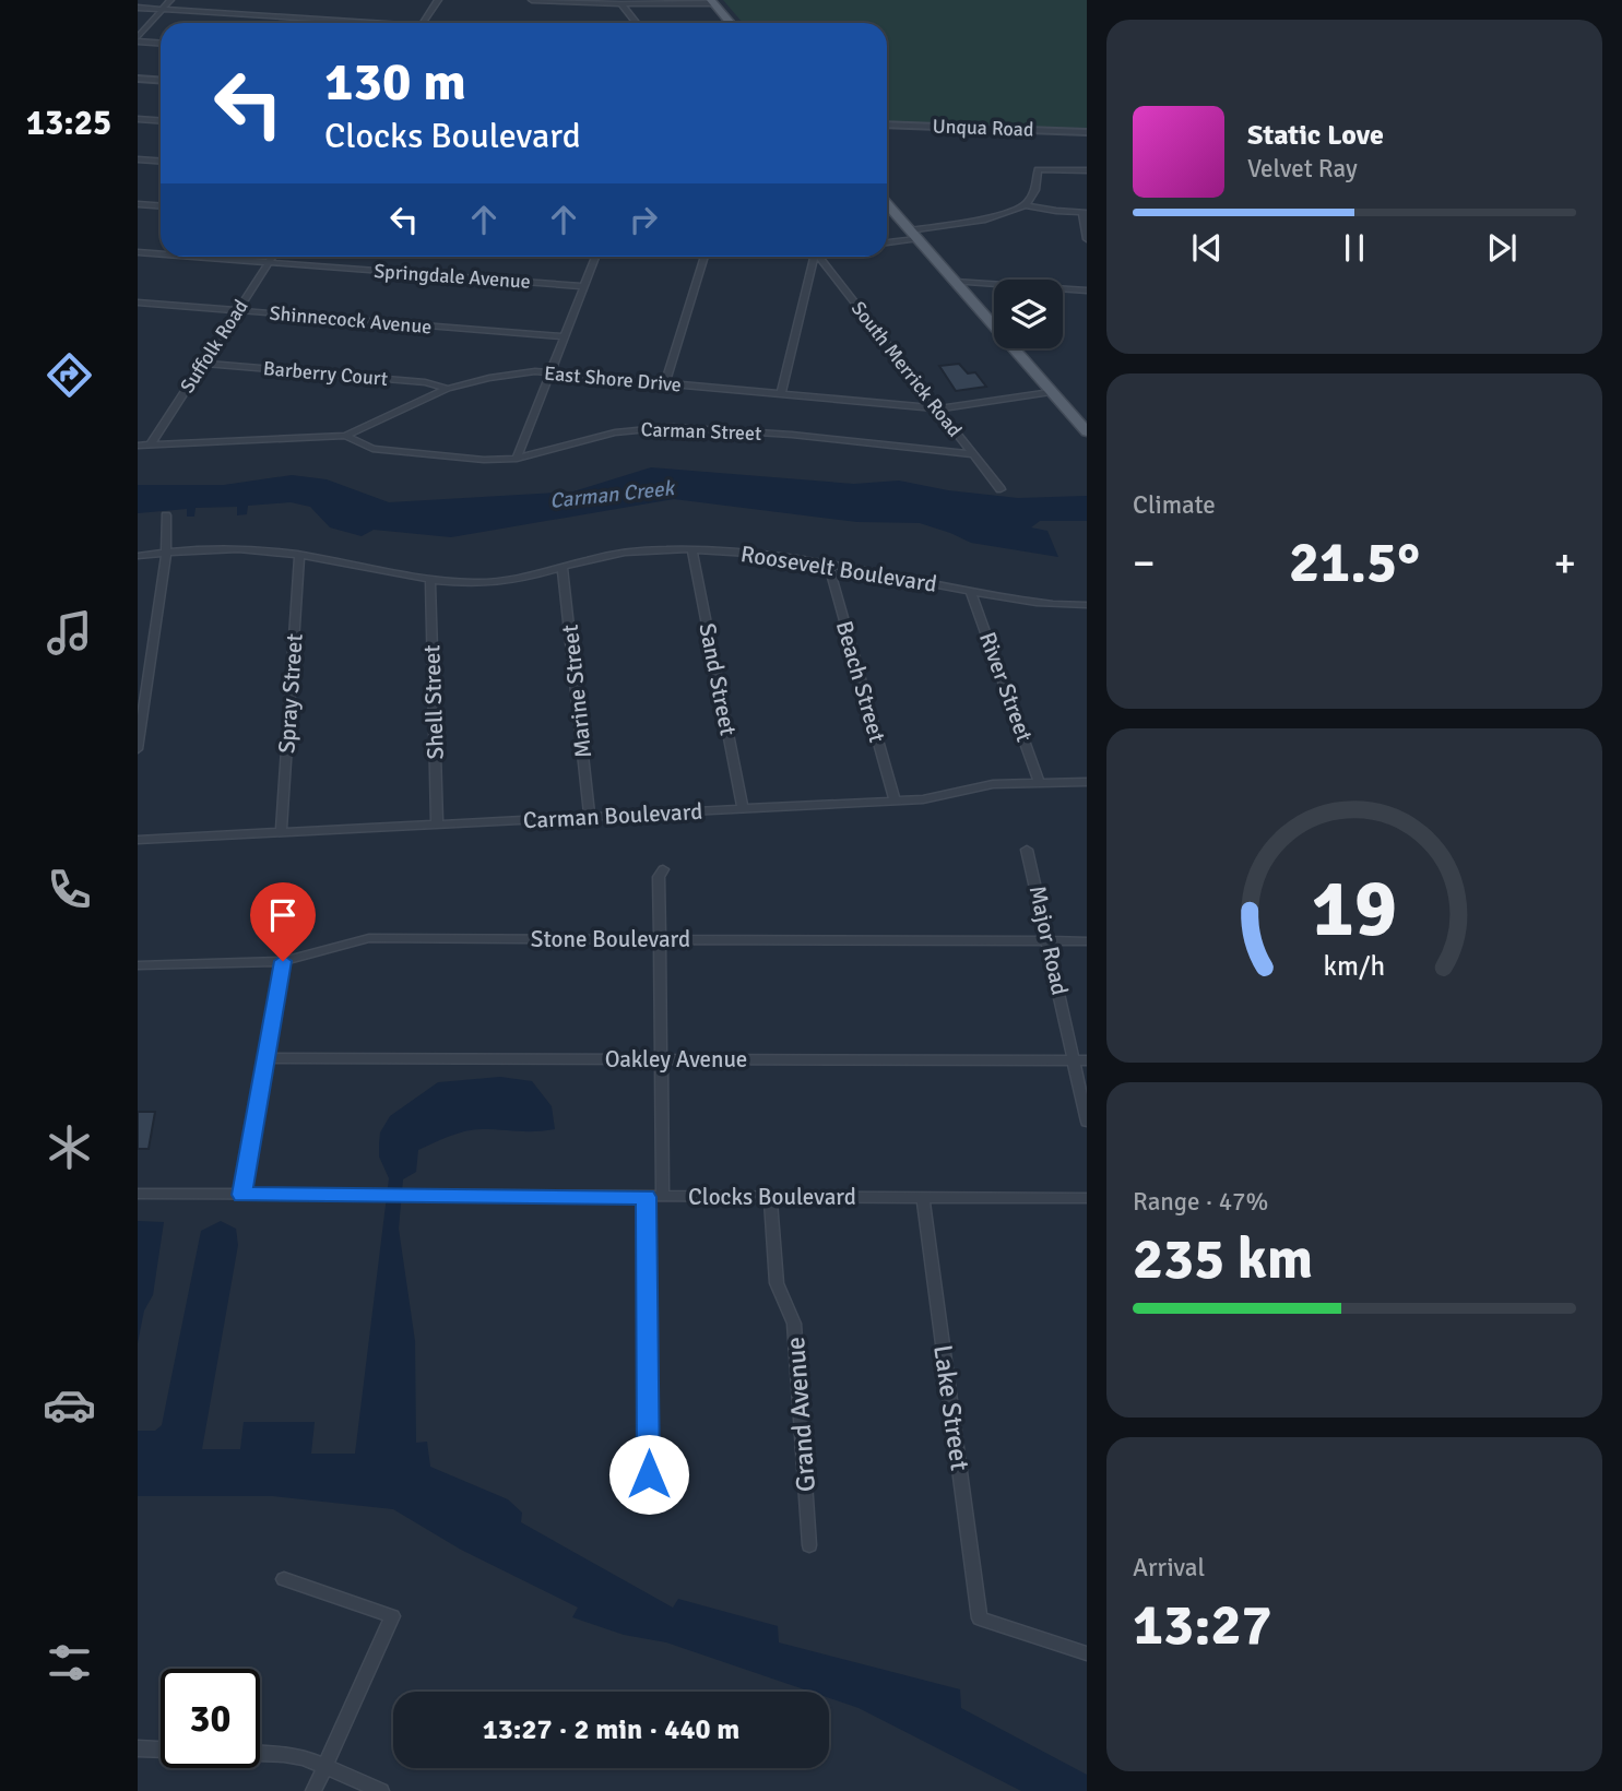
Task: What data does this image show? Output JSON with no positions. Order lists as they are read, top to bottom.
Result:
{
  "streets": {
    "street": [
      "Unqua Road",
      "Springdale Avenue",
      "Shinnecock Avenue",
      "Suffolk Road",
      "South Merrick Road",
      "Barberry Court",
      "East Shore Drive",
      "Carman Street",
      "Roosevelt Boulevard",
      "Sand Street",
      "Beach Street",
      "River Street",
      "Marine Street",
      "Spray Street",
      "Shell Street",
      "Carman Boulevard",
      "Stone Boulevard",
      "Major Road",
      "Oakley Avenue",
      "Clocks Boulevard",
      "Lake Street",
      "Grand Avenue"
    ]
  },
  "crossings": [
    ["Springdale Avenue", "Suffolk Road"],
    ["Shinnecock Avenue", "Suffolk Road"],
    ["Suffolk Road", "Barberry Court"],
    ["Suffolk Road", "East Shore Drive"],
    ["South Merrick Road", "East Shore Drive"],
    ["South Merrick Road", "Carman Street"],
    ["Barberry Court", "East Shore Drive"],
    ["East Shore Drive", "Carman Street"],
    ["Roosevelt Boulevard", "Sand Street"],
    ["Roosevelt Boulevard", "Beach Street"],
    ["Roosevelt Boulevard", "River Street"],
    ["Roosevelt Boulevard", "Marine Street"],
    ["Roosevelt Boulevard", "Spray Street"],
    ["Roosevelt Boulevard", "Shell Street"],
    ["Sand Street", "Carman Boulevard"],
    ["Beach Street", "Carman Boulevard"],
    ["River Street", "Carman Boulevard"],
    ["Marine Street", "Carman Boulevard"],
    ["Spray Street", "Carman Boulevard"],
    ["Shell Street", "Carman Boulevard"],
    ["Stone Boulevard", "Major Road"],
    ["Major Road", "Oakley Avenue"],
    ["Clocks Boulevard", "Lake Street"],
    ["Clocks Boulevard", "Grand Avenue"]
  ],
  "water": ["Carman Creek"],
  "page": {
    "tabs": "13:25",
    "turn": ["130 m", "Clocks Boulevard"],
    "song": ["Static Love", "Velvet Ray"],
    "tile": [
      "Climate",
      ["Range · 47%", "235 km"],
      ["Arrival", "13:27"]
    ],
    "heat": ["−", "21.5°", "+"],
    "limit": "30",
    "trip": "13:27 · 2 min · 440 m",
    "gauge": ["19", "km/h"]
  }
}
